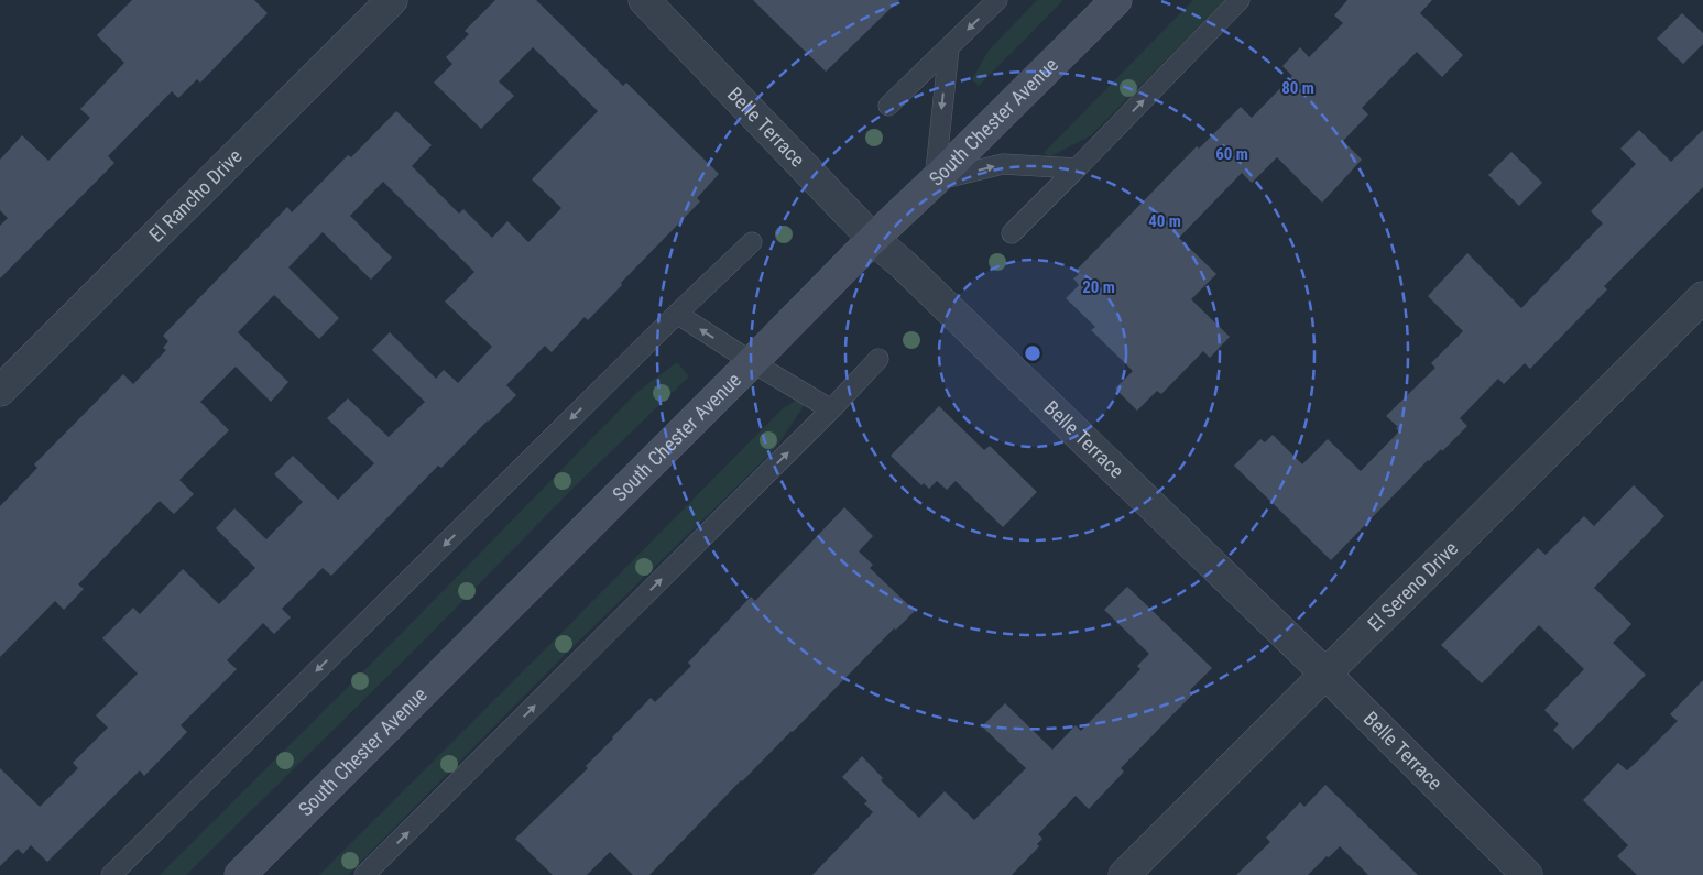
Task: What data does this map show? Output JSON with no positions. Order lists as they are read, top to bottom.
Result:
{
  "streets": {
    "main road": ["South Chester Avenue"],
    "street": ["Belle Terrace", "El Rancho Drive", "El Sereno Drive"]
  },
  "crossings": [
    ["South Chester Avenue", "Belle Terrace"],
    ["Belle Terrace", "El Sereno Drive"]
  ],
  "rings": [
    "80 m",
    "60 m",
    "40 m",
    "20 m"
  ]
}
